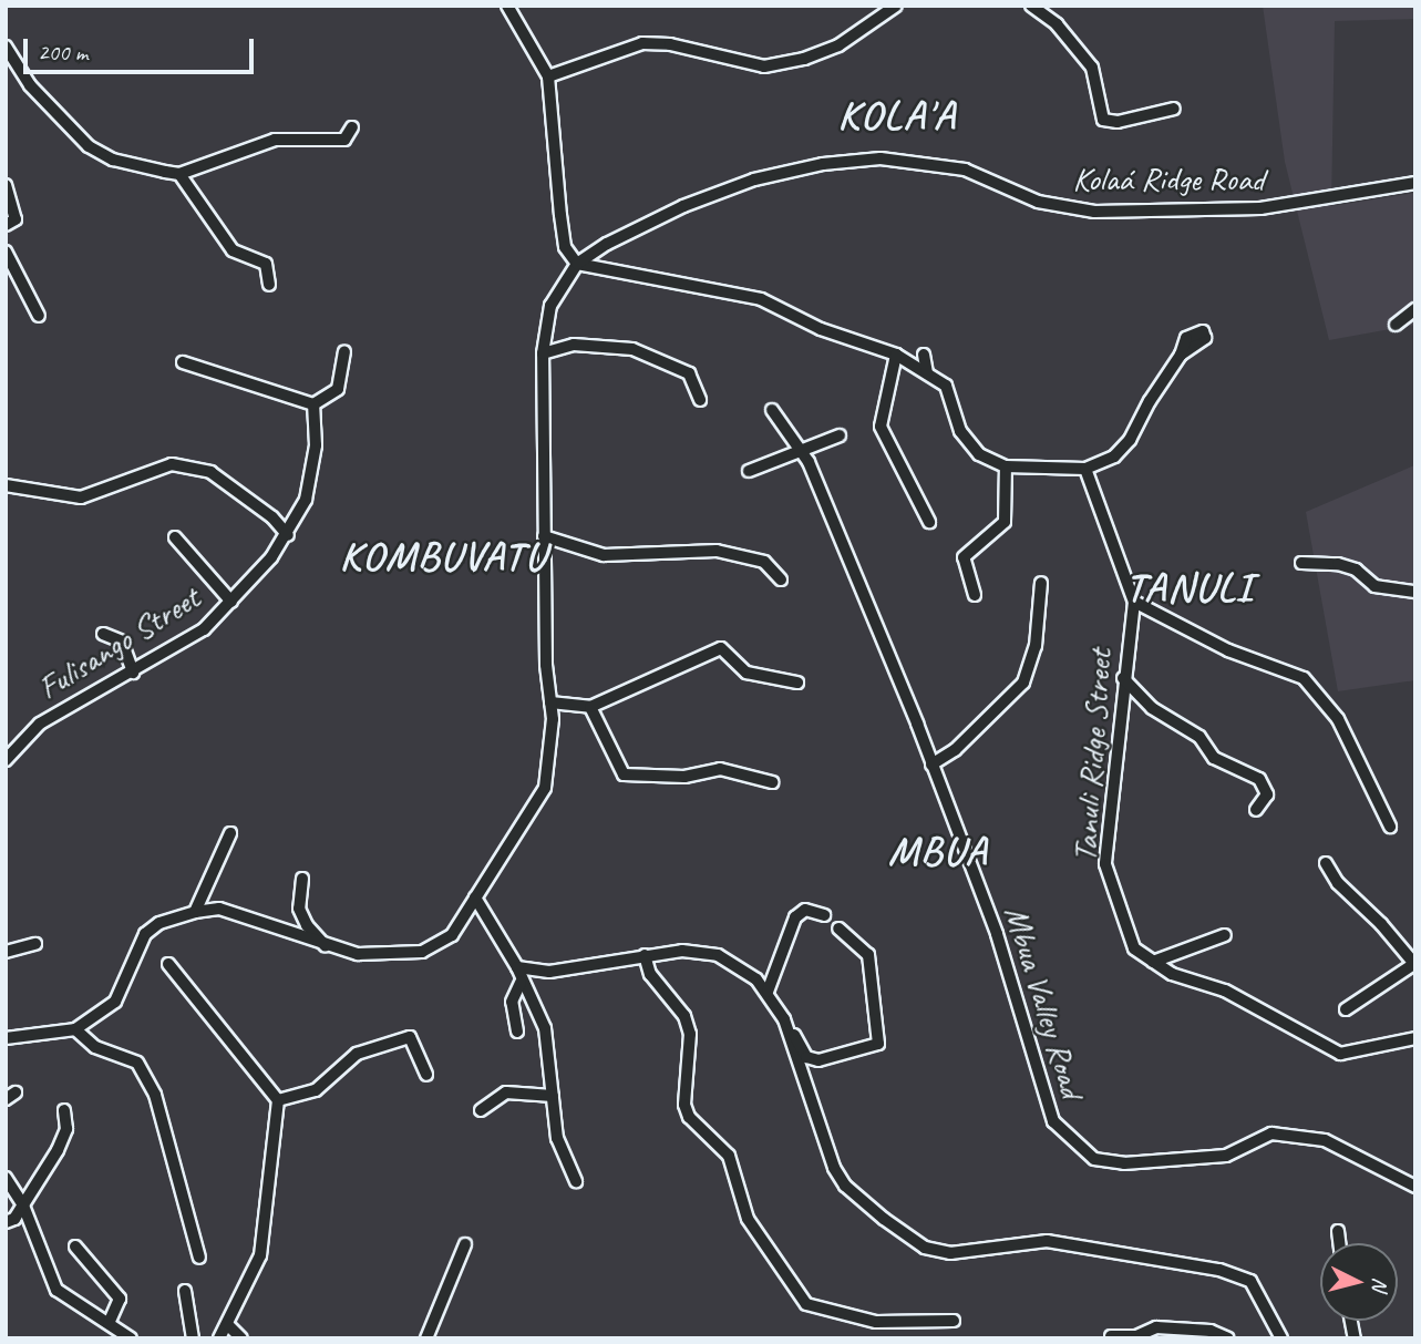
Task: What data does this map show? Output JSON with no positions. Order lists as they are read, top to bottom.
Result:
{
  "streets": {
    "street": [
      "Kolaá Ridge Road",
      "Fulisango Street",
      "Tanuli Ridge Street",
      "Mbua Valley Road"
    ]
  },
  "districts": [
    "KOLA'A",
    "KOMBUVATU",
    "TANULI",
    "MBUA"
  ],
  "scale_bar": "200 m",
  "north": "right"
}
